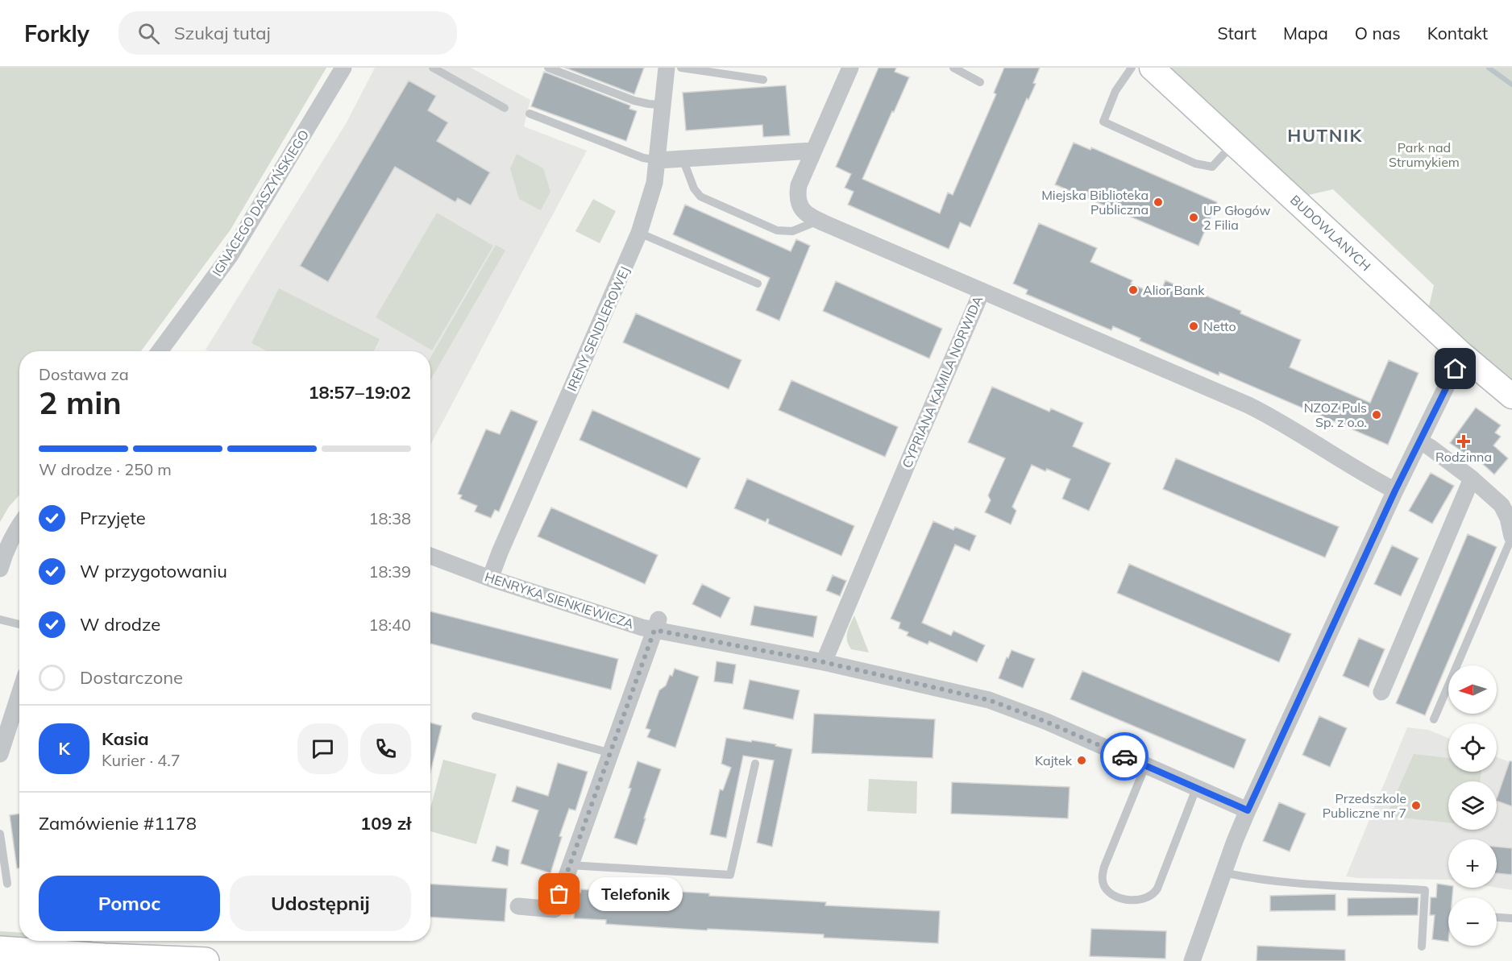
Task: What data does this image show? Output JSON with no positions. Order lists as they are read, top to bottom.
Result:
{
  "streets": {
    "street": [
      "IGNACEGO DASZYŃSKIEGO",
      "BUDOWLANYCH",
      "IRENY SENDLEROWEJ",
      "CYPRIANA KAMILA NORWIDA",
      "HENRYKA SIENKIEWICZA"
    ]
  },
  "crossings": [
    ["IRENY SENDLEROWEJ", "HENRYKA SIENKIEWICZA"],
    ["CYPRIANA KAMILA NORWIDA", "HENRYKA SIENKIEWICZA"]
  ],
  "districts": ["HUTNIK"],
  "parks": ["Park nad Strumykiem"],
  "places": {
    "other": [
      "Miejska Biblioteka Publiczna",
      "UP Głogów 2 Filia",
      "Alior Bank",
      "Netto",
      "NZOZ Puls Sp. z o.o.",
      "Kajtek",
      "Przedszkole Publiczne nr 7",
      "Telefonik"
    ],
    "health": ["Rodzinna"]
  },
  "north": "left",
  "page": {
    "header": "Forkly",
    "search": "Szukaj tutaj",
    "nav": [
      "Start",
      "Mapa",
      "O nas",
      "Kontakt"
    ],
    "heading": ["2 min", "Dostawa za", "18:57–19:02"],
    "panel": [
      "Kasia",
      "Kurier · 4.7",
      "Zamówienie #1178",
      "109 zł"
    ],
    "bar": "W drodze · 250 m",
    "list": [
      ["Przyjęte", "18:38"],
      ["W przygotowaniu", "18:39"],
      ["W drodze", "18:40"],
      "Dostarczone"
    ],
    "map_buttons": ["+", "−"],
    "round": "K",
    "buttons": ["Pomoc", "Udostępnij"],
    "bubble": "Telefonik"
  }
}
